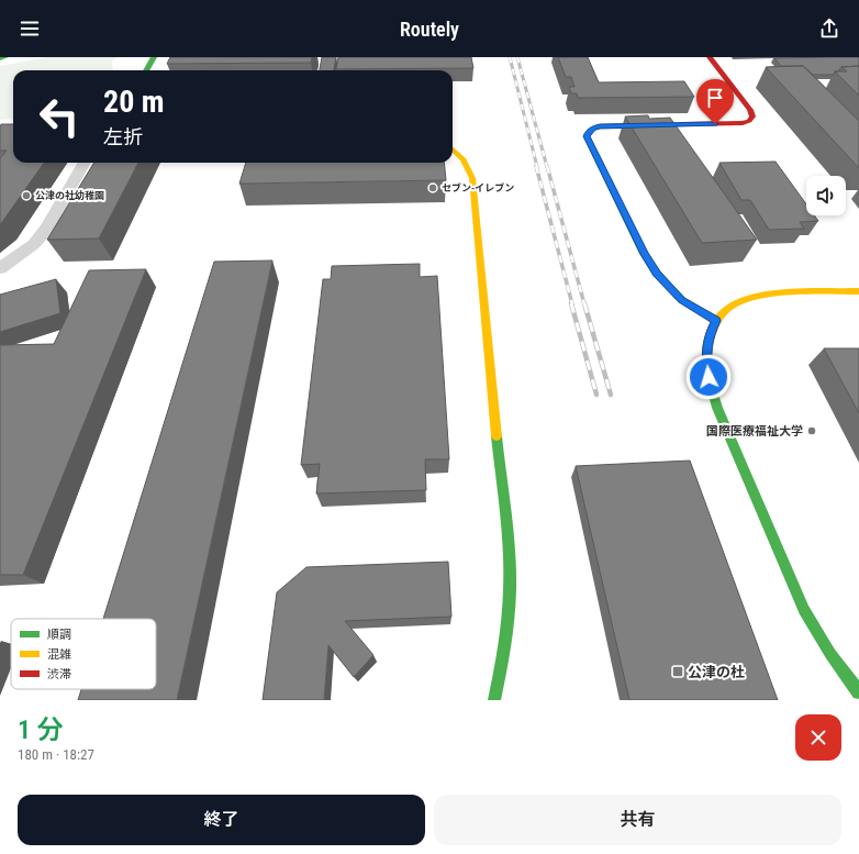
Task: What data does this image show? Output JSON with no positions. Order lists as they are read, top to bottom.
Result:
{
  "places": {
    "other": ["セブン-イレブン", "公津の社幼稚園", "国際医療福祉大学"],
    "transit": ["公津の杜"]
  },
  "legend": ["順調", "混雑", "渋滞"],
  "page": {
    "header": "Routely",
    "turn": ["20 m", "左折"],
    "heading": ["1 分", "180 m · 18:27"],
    "buttons": ["終了", "共有"]
  }
}
